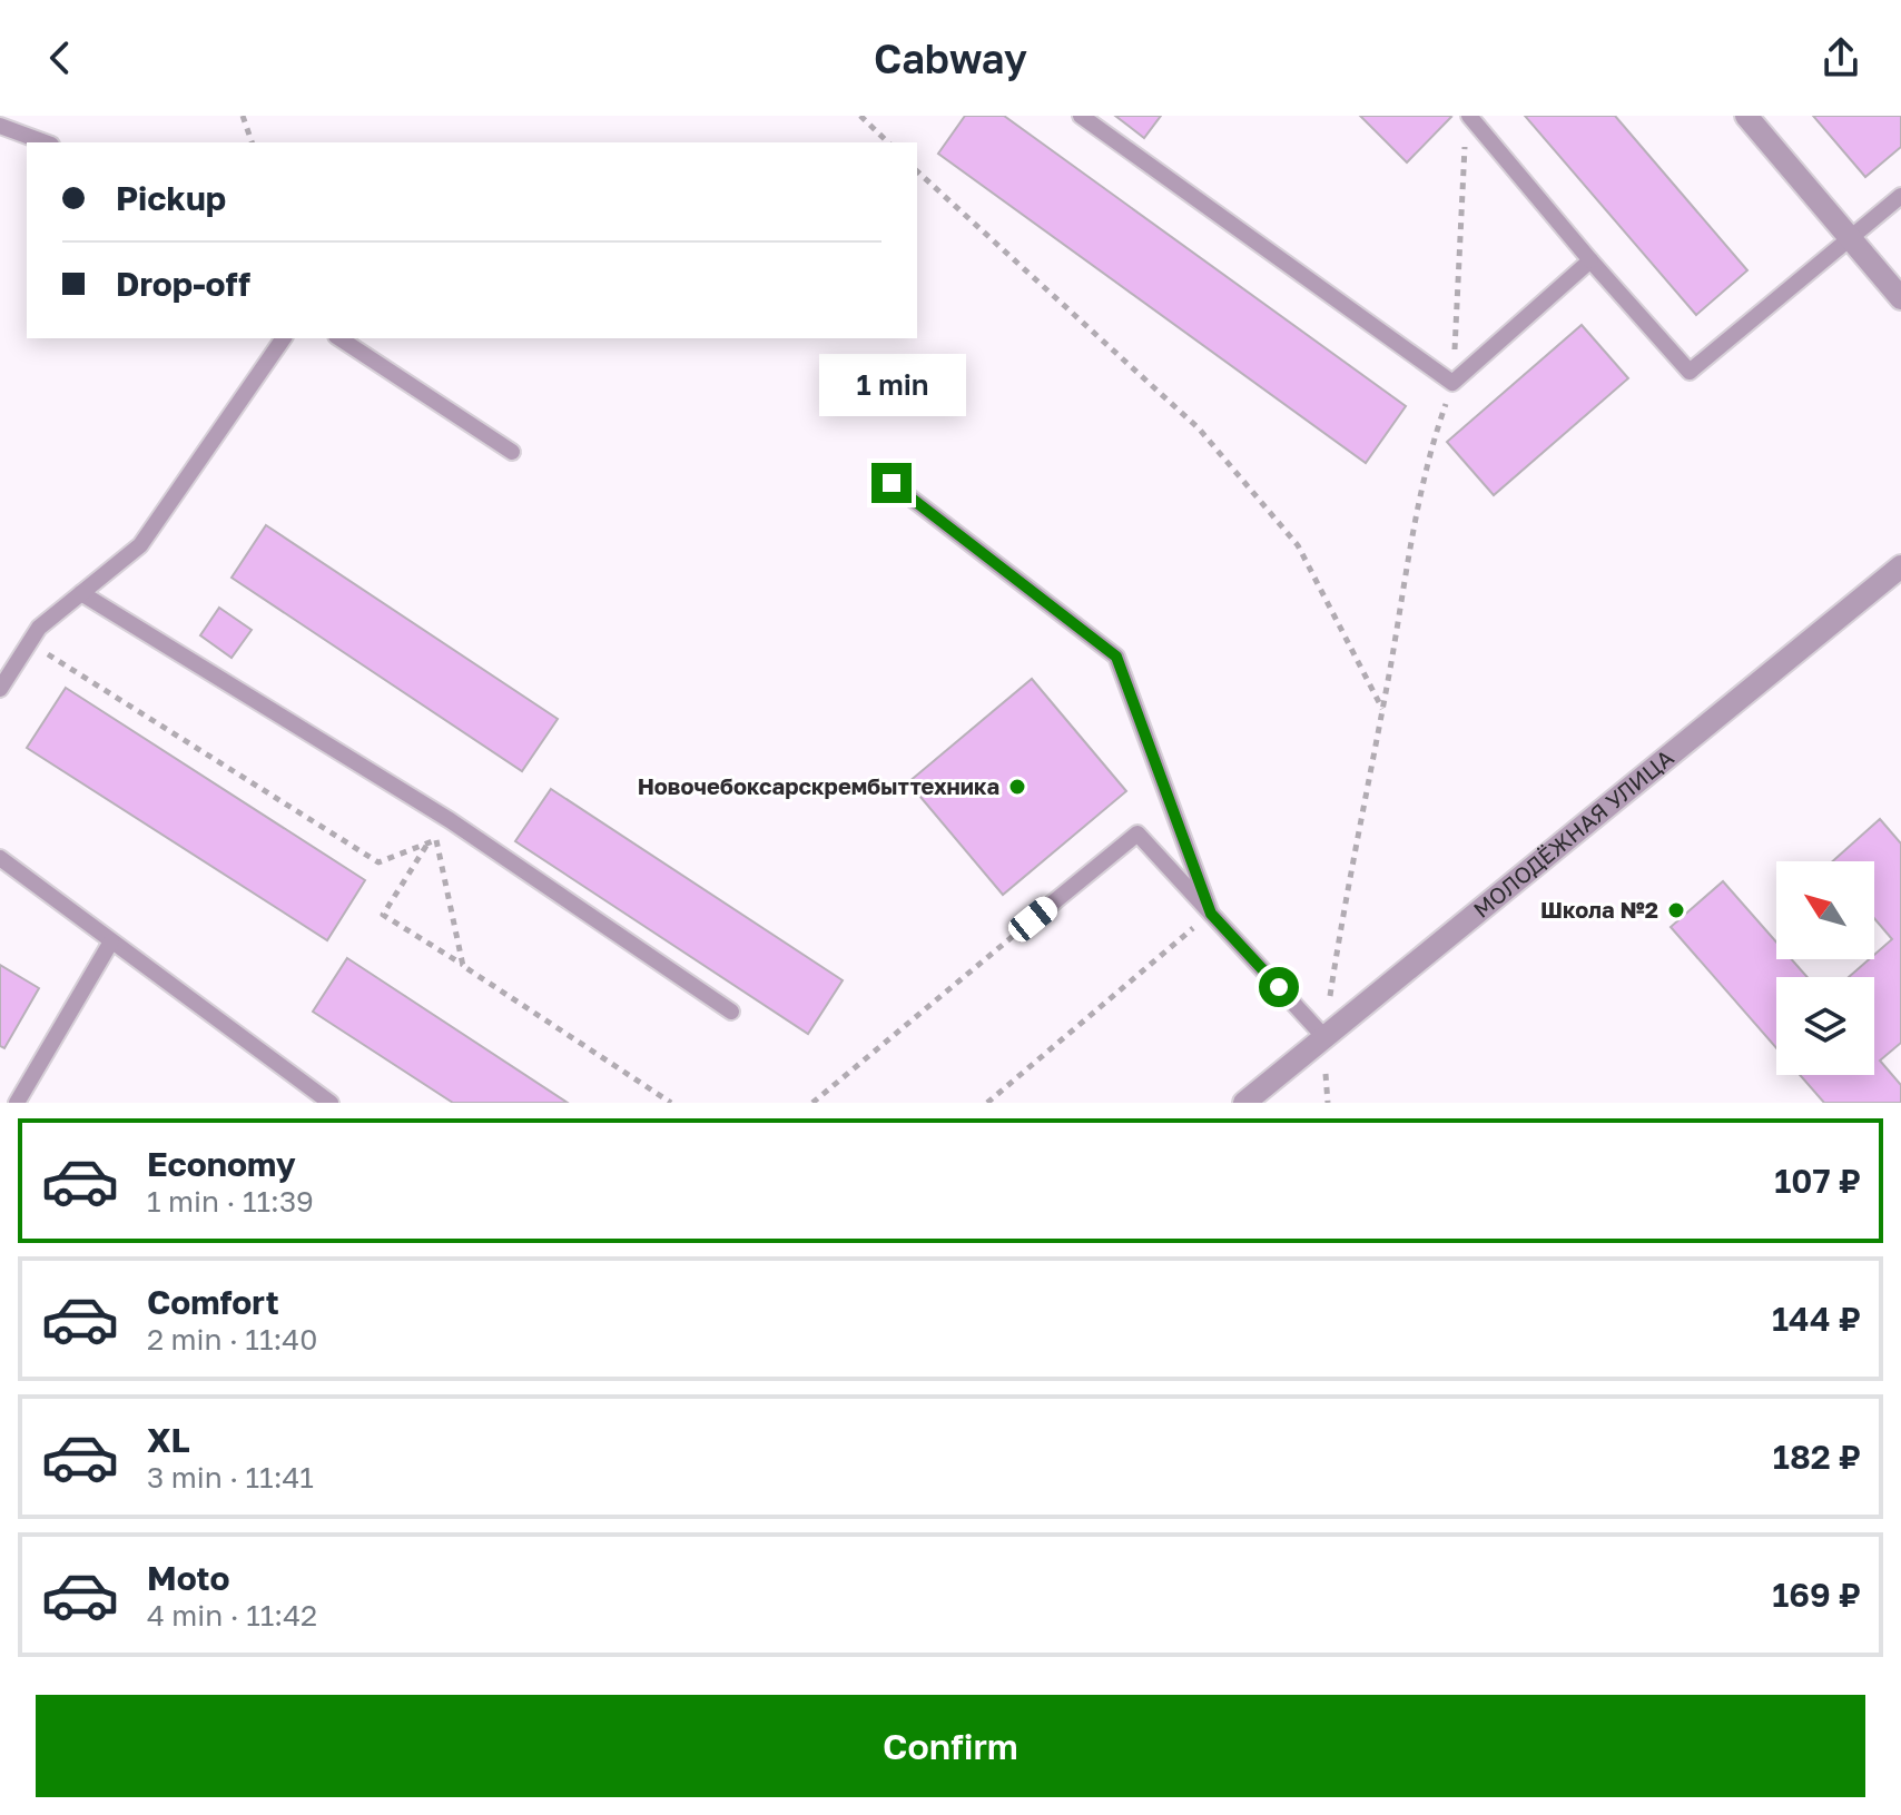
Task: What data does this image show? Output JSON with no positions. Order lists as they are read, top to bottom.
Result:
{
  "streets": {
    "street": ["МОЛОДЁЖНАЯ УЛИЦА"]
  },
  "places": ["Новочебоксарскрембыттехника", "Школа №2"],
  "north": "top left",
  "page": {
    "header": "Cabway",
    "banner": ["Pickup", "Drop-off"],
    "bubble": "1 min",
    "list": [
      {
        "name": "Economy",
        "note": "1 min · 11:39",
        "value": "107 ₽"
      },
      {
        "name": "Comfort",
        "note": "2 min · 11:40",
        "value": "144 ₽"
      },
      {
        "name": "XL",
        "note": "3 min · 11:41",
        "value": "182 ₽"
      },
      {
        "name": "Moto",
        "note": "4 min · 11:42",
        "value": "169 ₽"
      }
    ],
    "buttons": "Confirm"
  }
}
